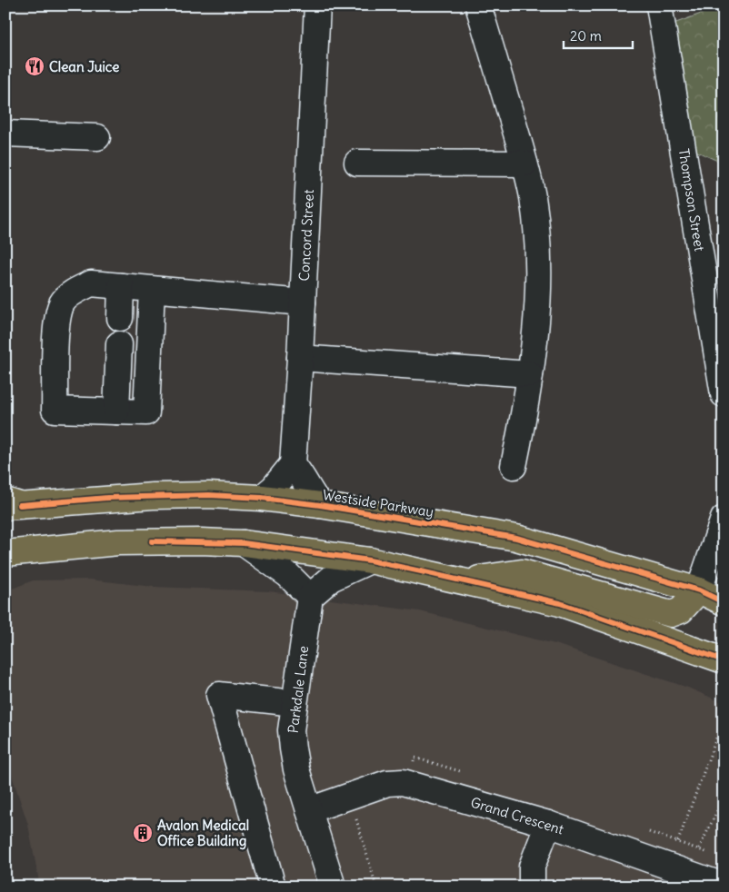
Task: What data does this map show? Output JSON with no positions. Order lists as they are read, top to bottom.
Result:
{
  "streets": {
    "main road": ["Westside Parkway"],
    "street": [
      "Thompson Street",
      "Concord Street",
      "Parkdale Lane",
      "Grand Crescent"
    ]
  },
  "crossings": [
    ["Parkdale Lane", "Grand Crescent"]
  ],
  "places": {
    "restaurant": ["Clean Juice"],
    "building": ["Avalon Medical Office Building"]
  },
  "scale_bar": "20 m"
}
